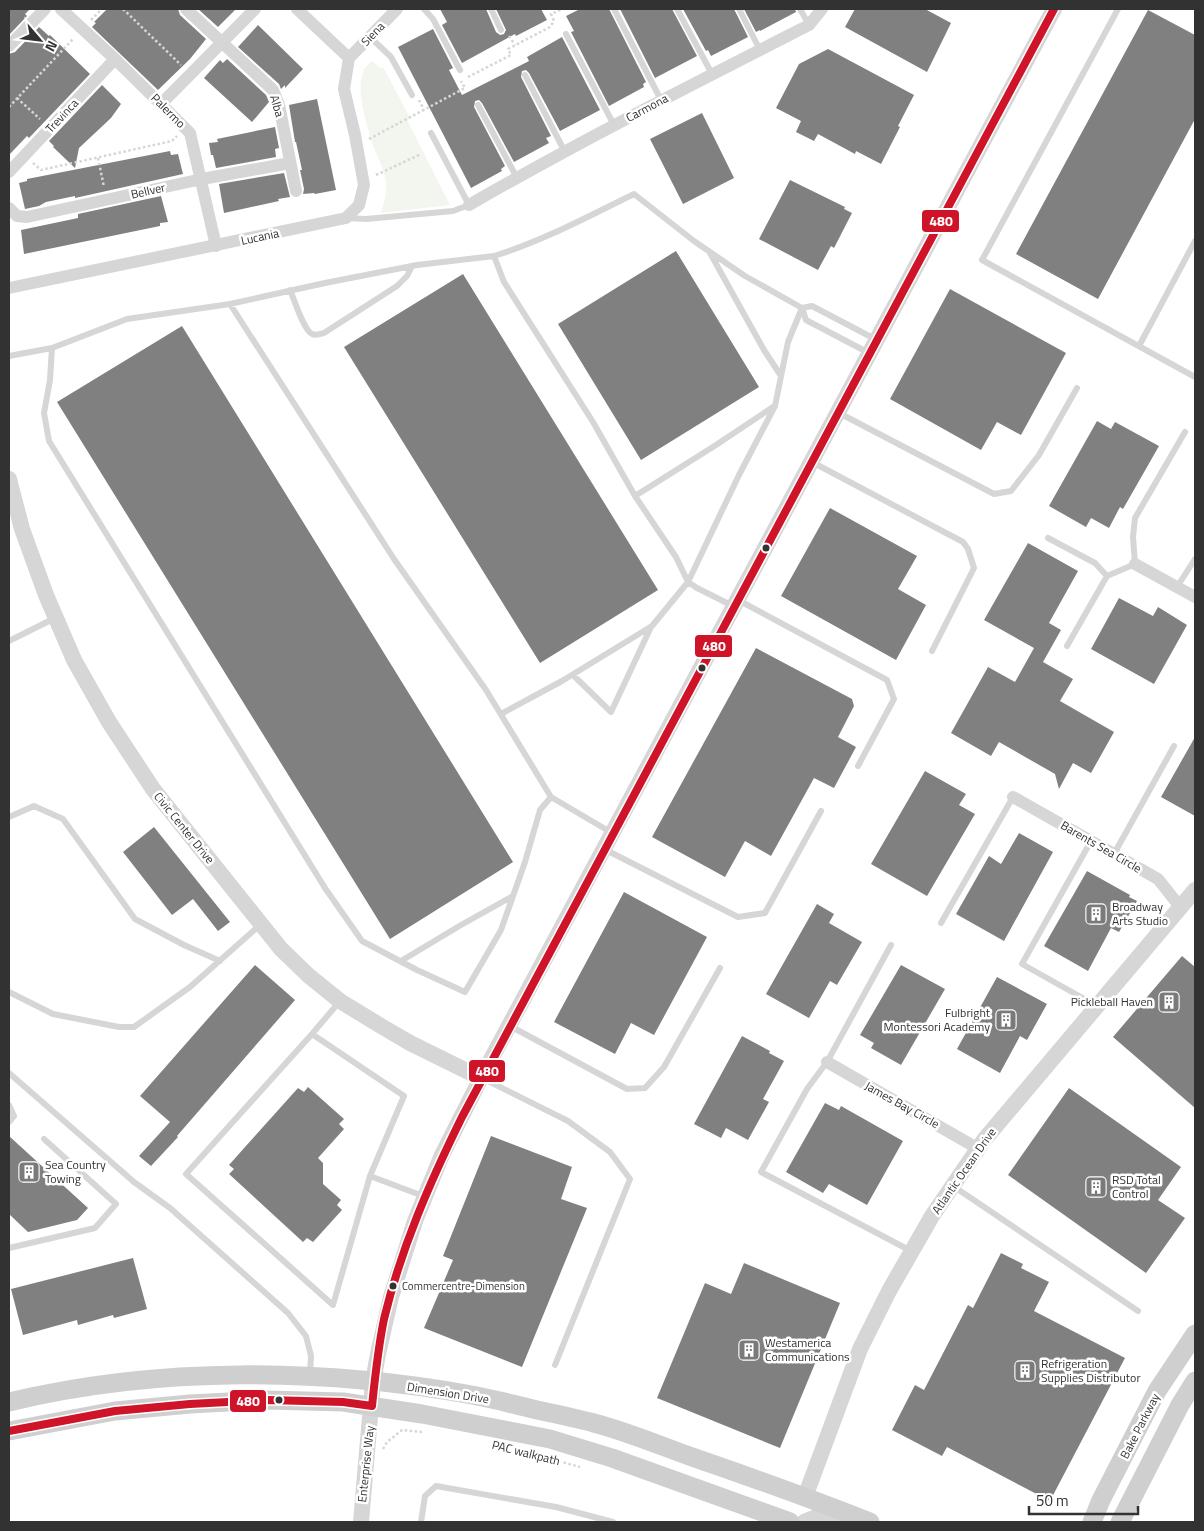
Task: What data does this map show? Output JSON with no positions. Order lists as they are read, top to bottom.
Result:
{
  "streets": {
    "main road": ["Dimension Drive", "Bake Parkway"],
    "street": [
      "Siena",
      "Alba",
      "Carmona",
      "Palermo",
      "Trevinca",
      "Bellver",
      "Lucania",
      "Civic Center Drive",
      "Barents Sea Circle",
      "James Bay Circle",
      "Atlantic Ocean Drive",
      "Enterprise Way"
    ],
    "path": ["PAC walkpath"]
  },
  "crossings": [
    ["Alba", "Bellver"],
    ["Palermo", "Trevinca"],
    ["Palermo", "Bellver"],
    ["Palermo", "Lucania"],
    ["Civic Center Drive", "Enterprise Way"],
    ["Barents Sea Circle", "Atlantic Ocean Drive"],
    ["James Bay Circle", "Atlantic Ocean Drive"],
    ["Atlantic Ocean Drive", "Dimension Drive"],
    ["Dimension Drive", "Enterprise Way"]
  ],
  "places": {
    "building": [
      "Broadway Arts Studio",
      "Pickleball Haven",
      "Fulbright Montessori Academy",
      "Sea Country Towing",
      "RSD Total Control",
      "Westamerica Communications",
      "Refrigeration Supplies Distributor"
    ],
    "other": ["Commercentre-Dimension"]
  },
  "lines": ["transit line 480"],
  "scale_bar": "50 m",
  "north": "bottom right"
}
